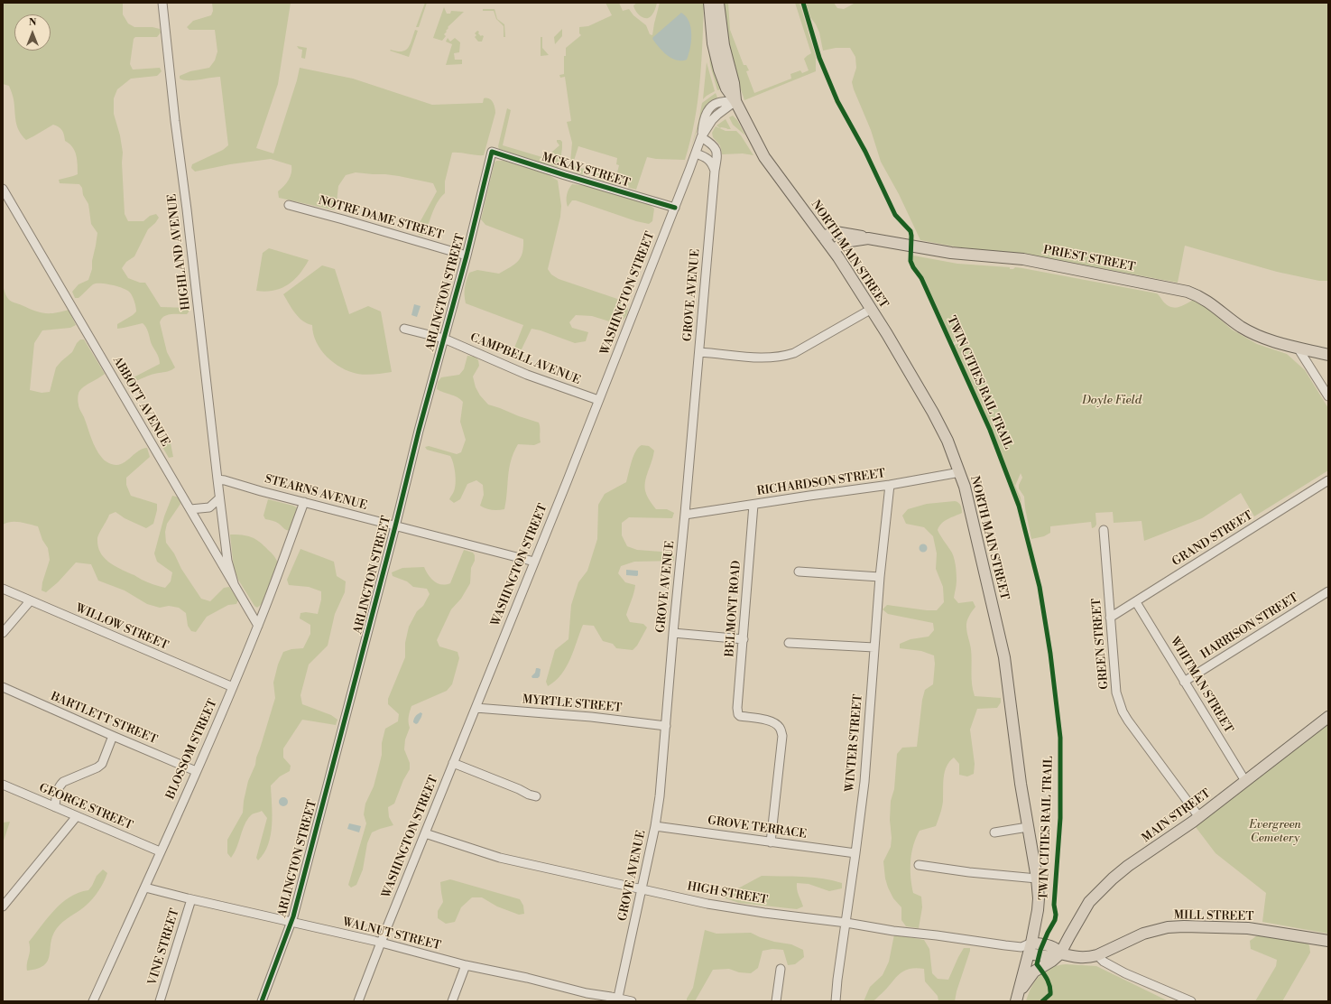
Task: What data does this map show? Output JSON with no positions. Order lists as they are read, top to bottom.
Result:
{
  "streets": {
    "main road": [
      "NORTH MAIN STREET",
      "PRIEST STREET",
      "MAIN STREET",
      "MILL STREET"
    ],
    "street": [
      "MCKAY STREET",
      "NOTRE DAME STREET",
      "HIGHLAND AVENUE",
      "ARLINGTON STREET",
      "WASHINGTON STREET",
      "GROVE AVENUE",
      "CAMPBELL AVENUE",
      "ABBOTT AVENUE",
      "RICHARDSON STREET",
      "STEARNS AVENUE",
      "GRAND STREET",
      "BELMONT ROAD",
      "HARRISON STREET",
      "WILLOW STREET",
      "GREEN STREET",
      "WHITMAN STREET",
      "MYRTLE STREET",
      "BARTLETT STREET",
      "WINTER STREET",
      "BLOSSOM STREET",
      "GEORGE STREET",
      "GROVE TERRACE",
      "HIGH STREET",
      "WALNUT STREET",
      "VINE STREET"
    ],
    "cycle path": ["TWIN CITIES RAIL TRAIL"]
  },
  "crossings": [
    ["MCKAY STREET", "ARLINGTON STREET"],
    ["MCKAY STREET", "WASHINGTON STREET"],
    ["NOTRE DAME STREET", "ARLINGTON STREET"],
    ["HIGHLAND AVENUE", "ABBOTT AVENUE"],
    ["HIGHLAND AVENUE", "STEARNS AVENUE"],
    ["NORTH MAIN STREET", "PRIEST STREET"],
    ["NORTH MAIN STREET", "WASHINGTON STREET"],
    ["NORTH MAIN STREET", "RICHARDSON STREET"],
    ["NORTH MAIN STREET", "HIGH STREET"],
    ["NORTH MAIN STREET", "MILL STREET"],
    ["ARLINGTON STREET", "CAMPBELL AVENUE"],
    ["ARLINGTON STREET", "STEARNS AVENUE"],
    ["ARLINGTON STREET", "WALNUT STREET"],
    ["WASHINGTON STREET", "GROVE AVENUE"],
    ["WASHINGTON STREET", "CAMPBELL AVENUE"],
    ["WASHINGTON STREET", "STEARNS AVENUE"],
    ["WASHINGTON STREET", "MYRTLE STREET"],
    ["WASHINGTON STREET", "HIGH STREET"],
    ["WASHINGTON STREET", "WALNUT STREET"],
    ["GROVE AVENUE", "RICHARDSON STREET"],
    ["GROVE AVENUE", "MYRTLE STREET"],
    ["GROVE AVENUE", "GROVE TERRACE"],
    ["GROVE AVENUE", "HIGH STREET"],
    ["GROVE AVENUE", "WALNUT STREET"],
    ["ABBOTT AVENUE", "BLOSSOM STREET"],
    ["RICHARDSON STREET", "BELMONT ROAD"],
    ["RICHARDSON STREET", "WINTER STREET"],
    ["STEARNS AVENUE", "BLOSSOM STREET"],
    ["GRAND STREET", "GREEN STREET"],
    ["GRAND STREET", "WHITMAN STREET"],
    ["BELMONT ROAD", "GROVE TERRACE"],
    ["HARRISON STREET", "WHITMAN STREET"],
    ["WILLOW STREET", "BLOSSOM STREET"],
    ["GREEN STREET", "MAIN STREET"],
    ["WHITMAN STREET", "MAIN STREET"],
    ["BARTLETT STREET", "BLOSSOM STREET"],
    ["WINTER STREET", "GROVE TERRACE"],
    ["WINTER STREET", "HIGH STREET"],
    ["BLOSSOM STREET", "GEORGE STREET"],
    ["BLOSSOM STREET", "WALNUT STREET"],
    ["MAIN STREET", "MILL STREET"],
    ["HIGH STREET", "MILL STREET"],
    ["WALNUT STREET", "VINE STREET"]
  ],
  "parks": ["Doyle Field", "Evergreen Cemetery"],
  "north": "top"
}
